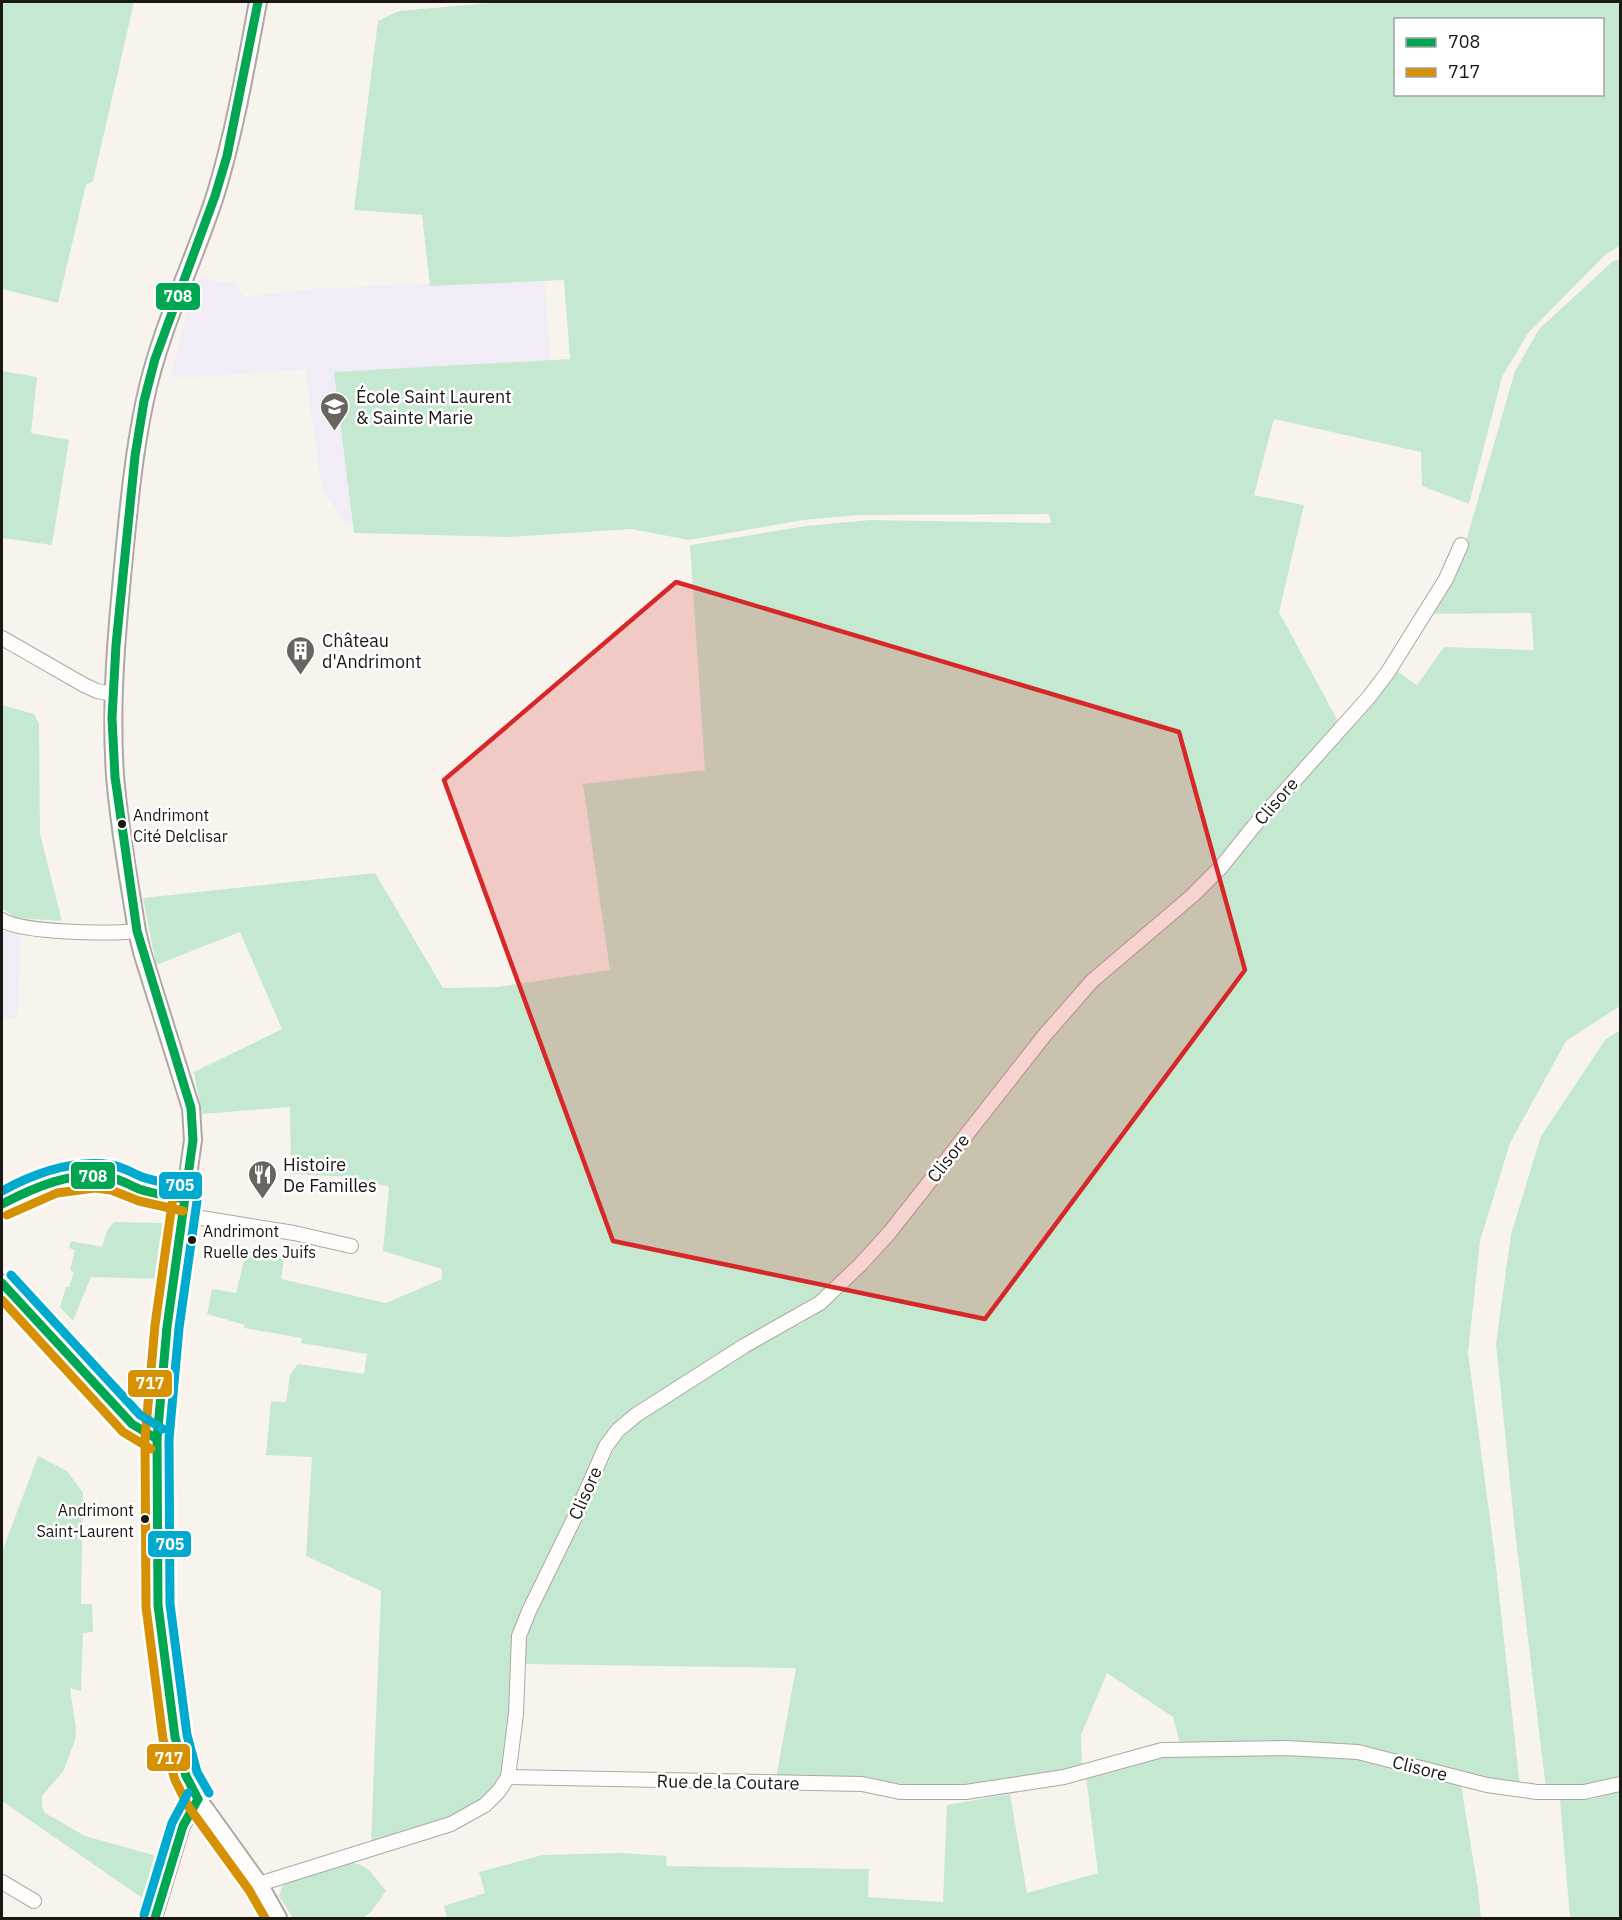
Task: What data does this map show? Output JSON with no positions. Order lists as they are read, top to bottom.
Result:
{
  "streets": {
    "street": ["Clisore", "Rue de la Coutare"]
  },
  "crossings": [
    ["Clisore", "Rue de la Coutare"]
  ],
  "places": {
    "school or university": ["École Saint Laurent & Sainte Marie"],
    "building": ["Château d'Andrimont"],
    "other": ["Andrimont Cité Delclisar", "Andrimont Ruelle des Juifs", "Andrimont Saint-Laurent"],
    "restaurant": ["Histoire De Familles"]
  },
  "lines": ["transit line 708", "transit line 705", "transit line 717"],
  "legend": ["708", "717"]
}
